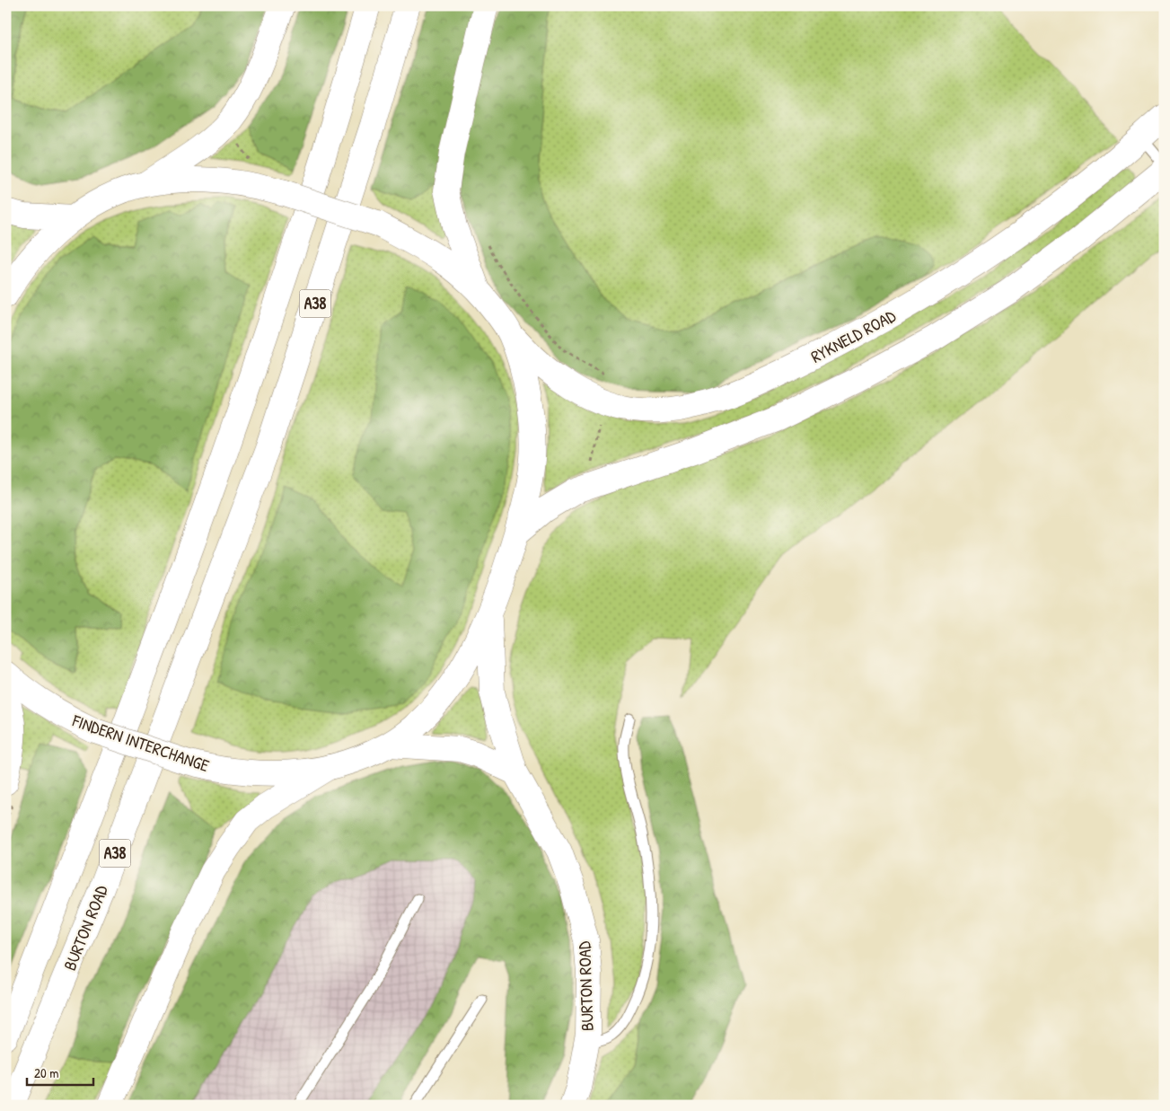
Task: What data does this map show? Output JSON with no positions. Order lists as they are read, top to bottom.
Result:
{
  "streets": {
    "main road": [
      "A38",
      "RYKNELD ROAD",
      "FINDERN INTERCHANGE",
      "BURTON ROAD"
    ]
  },
  "crossings": [
    ["RYKNELD ROAD", "FINDERN INTERCHANGE"],
    ["FINDERN INTERCHANGE", "BURTON ROAD"]
  ],
  "scale_bar": "20 m"
}
